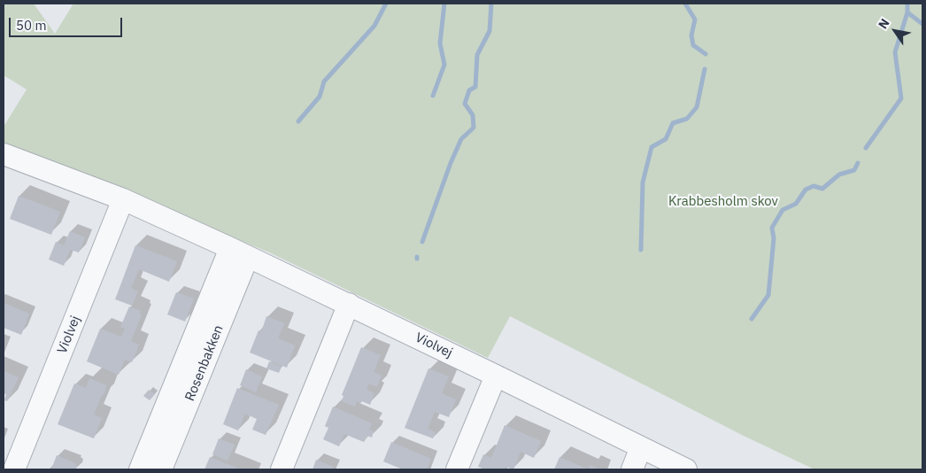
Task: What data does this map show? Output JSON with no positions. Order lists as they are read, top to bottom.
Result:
{
  "streets": {
    "street": ["Violvej", "Rosenbakken"]
  },
  "crossings": [
    ["Violvej", "Rosenbakken"]
  ],
  "parks": ["Krabbesholm skov"],
  "scale_bar": "50 m",
  "north": "top left"
}
